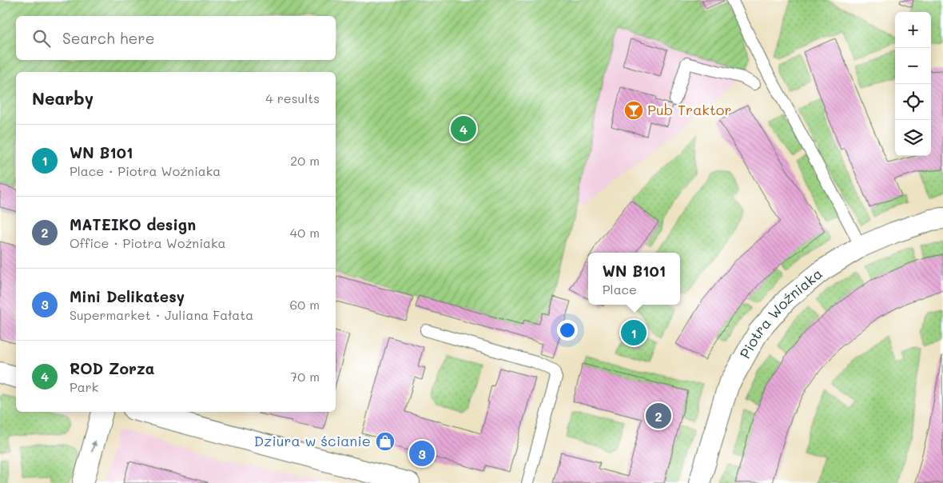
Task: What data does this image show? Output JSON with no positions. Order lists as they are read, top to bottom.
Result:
{
  "streets": {
    "street": ["Piotra Woźniaka"]
  },
  "places": {
    "bar": ["Pub Traktor"],
    "shop": ["Dziura w ścianie"]
  },
  "page": {
    "map_buttons": ["+", "−"],
    "search": "Search here",
    "heading": ["Nearby", "4 results"],
    "pins": [
      "4",
      "1",
      "2",
      "3"
    ],
    "list": [
      {
        "mark": "1",
        "name": "WN B101",
        "note": "Place · Piotra Woźniaka",
        "value": "20 m"
      },
      {
        "mark": "2",
        "name": "MATEIKO design",
        "note": "Office · Piotra Woźniaka",
        "value": "40 m"
      },
      {
        "mark": "3",
        "name": "Mini Delikatesy",
        "note": "Supermarket · Juliana Fałata",
        "value": "60 m"
      },
      {
        "mark": "4",
        "name": "ROD Zorza",
        "note": "Park",
        "value": "70 m"
      }
    ],
    "popup": ["WN B101", "Place"]
  }
}
